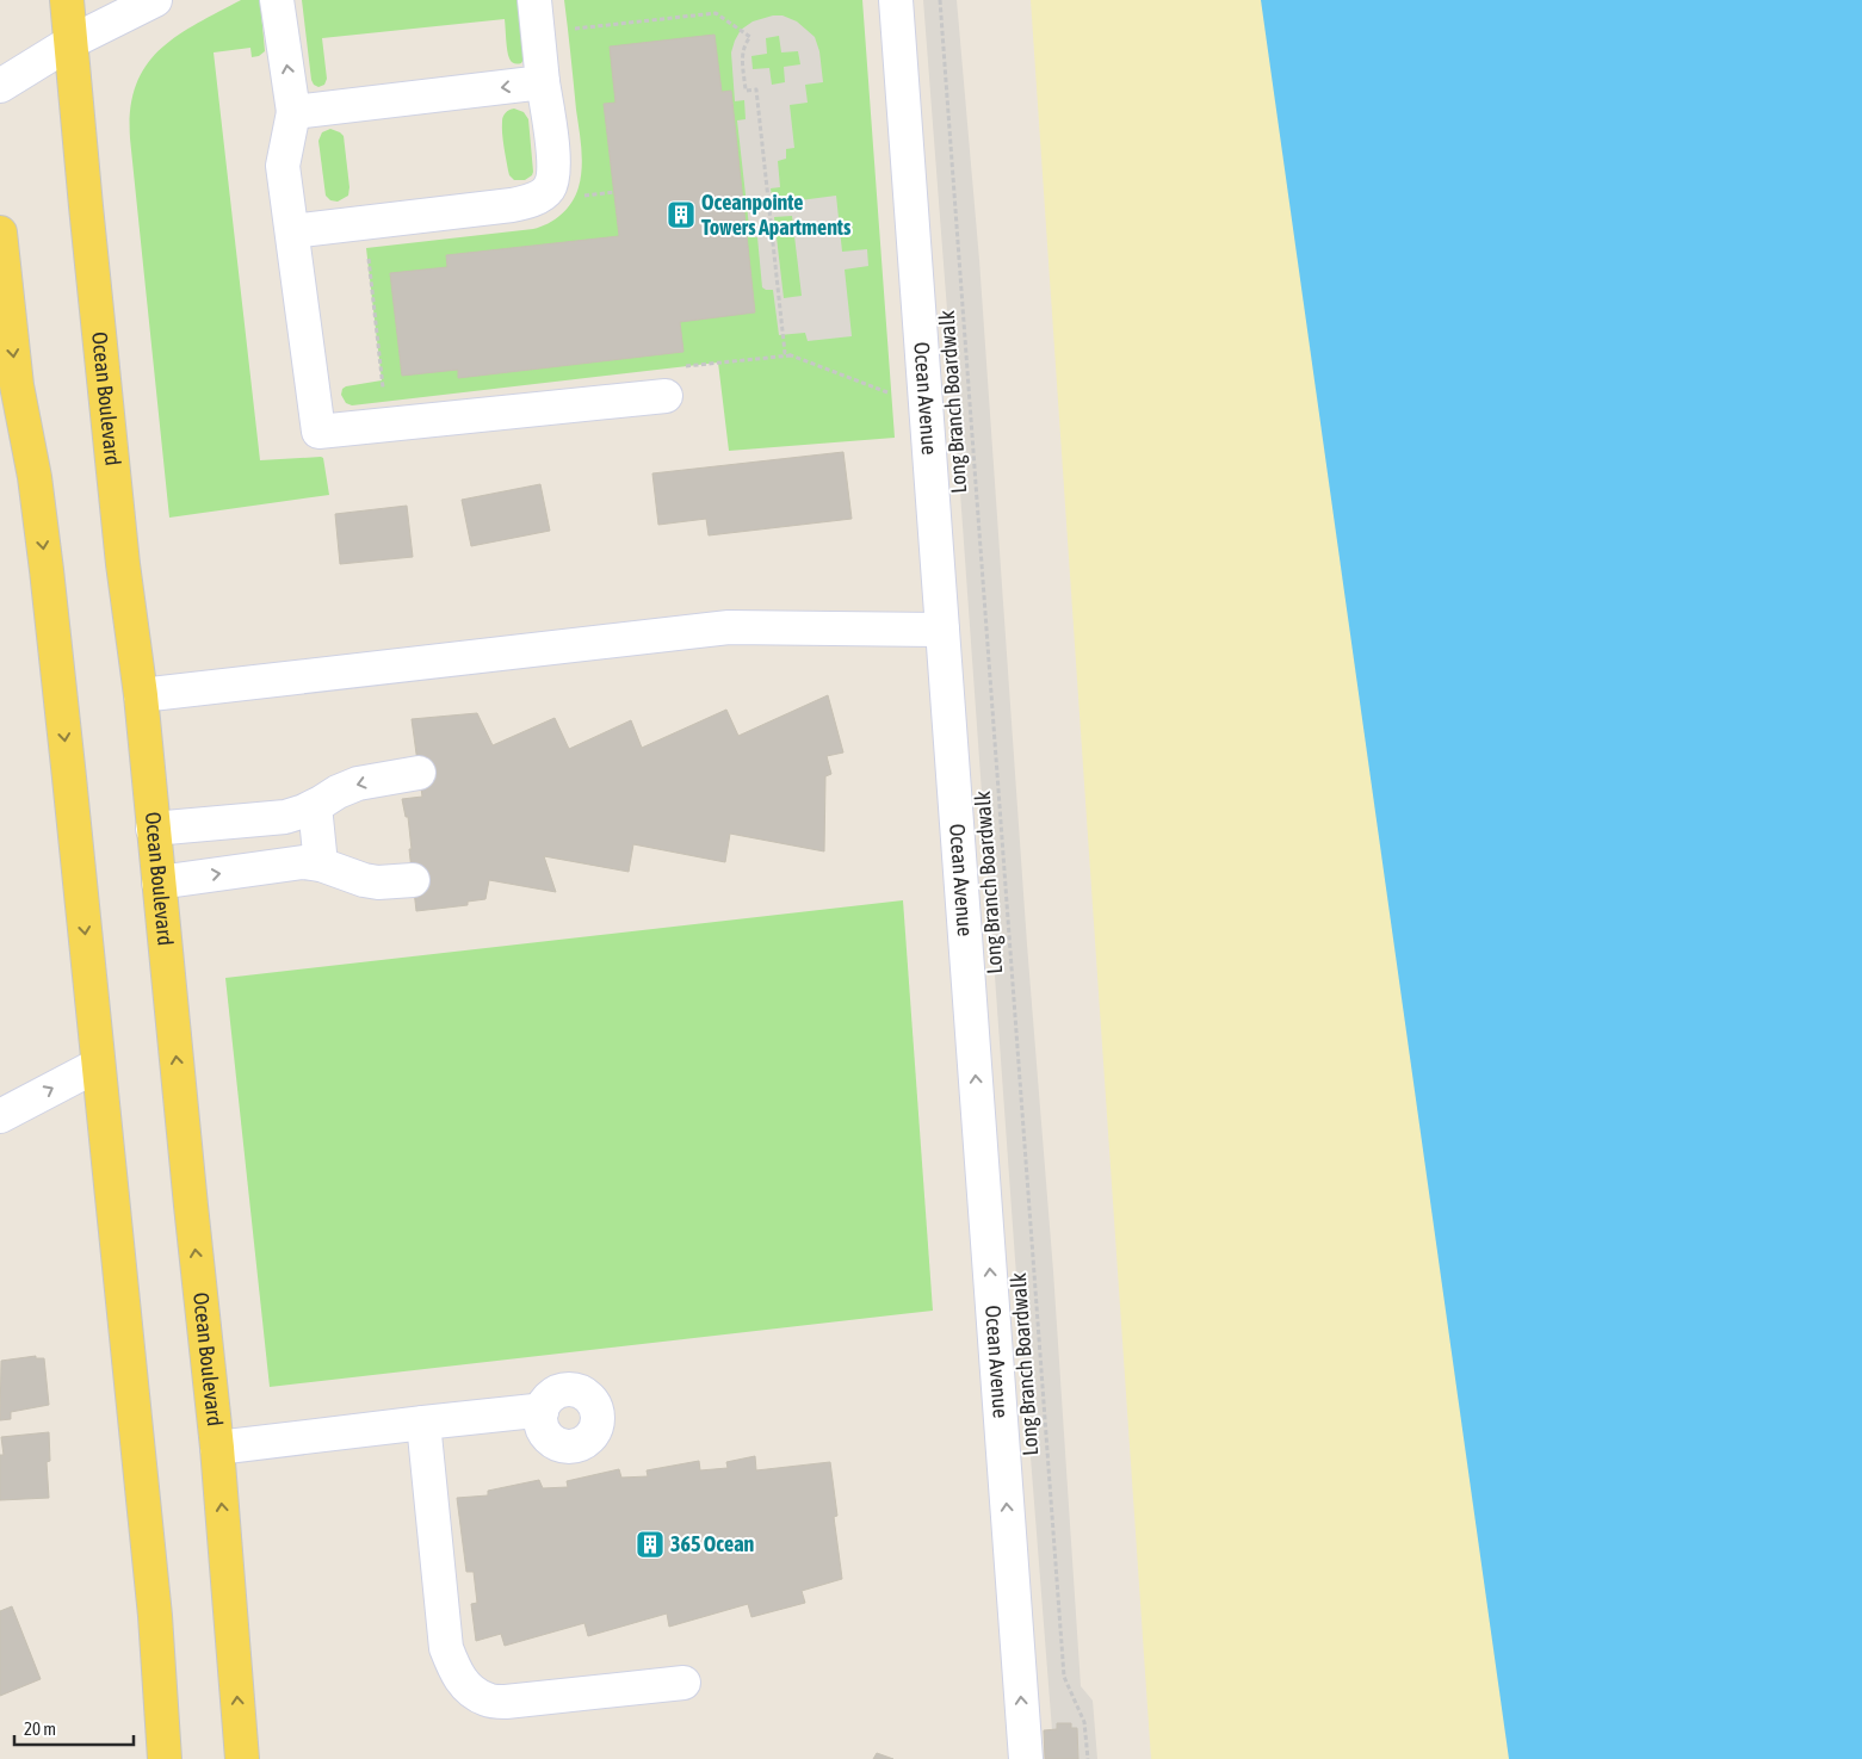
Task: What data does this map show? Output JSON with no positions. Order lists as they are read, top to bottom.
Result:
{
  "streets": {
    "main road": ["Ocean Boulevard"],
    "street": ["Ocean Avenue"],
    "path": ["Long Branch Boardwalk"]
  },
  "one_way": ["Ocean Avenue"],
  "places": {
    "building": ["Oceanpointe Towers Apartments", "365 Ocean"]
  },
  "scale_bar": "20 m"
}
